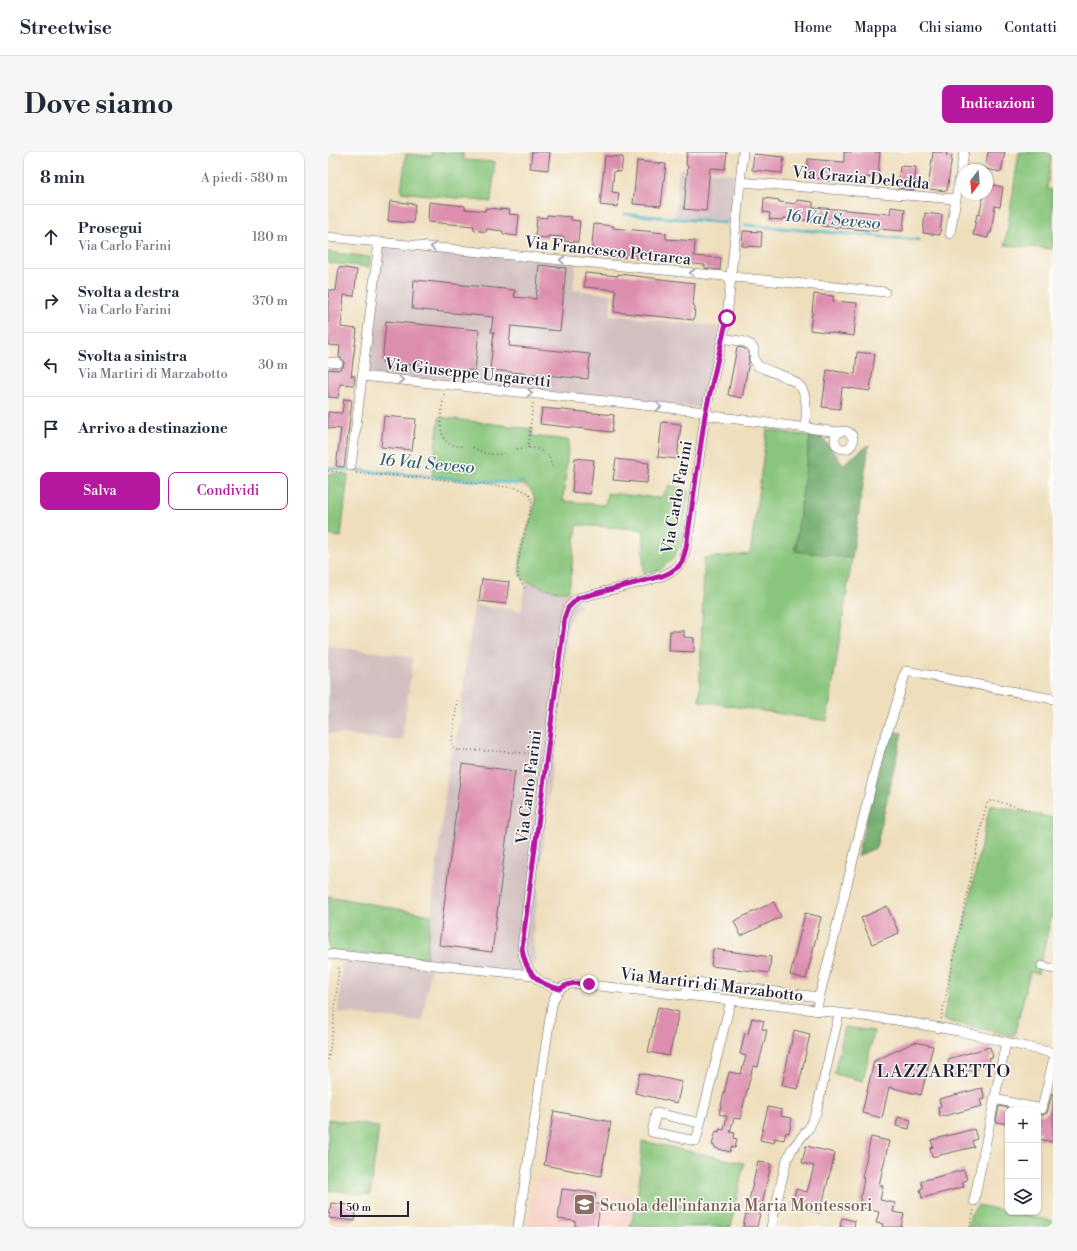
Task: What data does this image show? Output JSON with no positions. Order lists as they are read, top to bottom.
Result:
{
  "streets": {
    "street": [
      "Via Grazia Deledda",
      "Via Francesco Petrarca",
      "Via Giuseppe Ungaretti",
      "Via Carlo Farini",
      "Via Martiri di Marzabotto"
    ]
  },
  "crossings": [
    ["Via Grazia Deledda", "Via Carlo Farini"],
    ["Via Francesco Petrarca", "Via Giuseppe Ungaretti"],
    ["Via Francesco Petrarca", "Via Carlo Farini"],
    ["Via Giuseppe Ungaretti", "Via Carlo Farini"],
    ["Via Carlo Farini", "Via Martiri di Marzabotto"]
  ],
  "one_way": ["Via Francesco Petrarca", "Via Giuseppe Ungaretti"],
  "districts": ["LAZZARETTO"],
  "water": ["16 Val Seveso"],
  "places": {
    "school or university": ["Scuola dell'infanzia Maria Montessori"]
  },
  "scale_bar": "50 m",
  "north": "bottom",
  "page": {
    "header": "Streetwise",
    "nav": [
      "Home",
      "Mappa",
      "Chi siamo",
      "Contatti"
    ],
    "buttons": [
      "Indicazioni",
      ["Salva", "Condividi"]
    ],
    "title": "Dove siamo",
    "heading": ["8 min", "A piedi · 580 m"],
    "list": [
      ["Prosegui", "Via Carlo Farini", "180 m"],
      ["Svolta a destra", "Via Carlo Farini", "370 m"],
      ["Svolta a sinistra", "Via Martiri di Marzabotto", "30 m"],
      "Arrivo a destinazione"
    ],
    "map_buttons": ["+", "−"],
    "scale": "50 m"
  }
}
